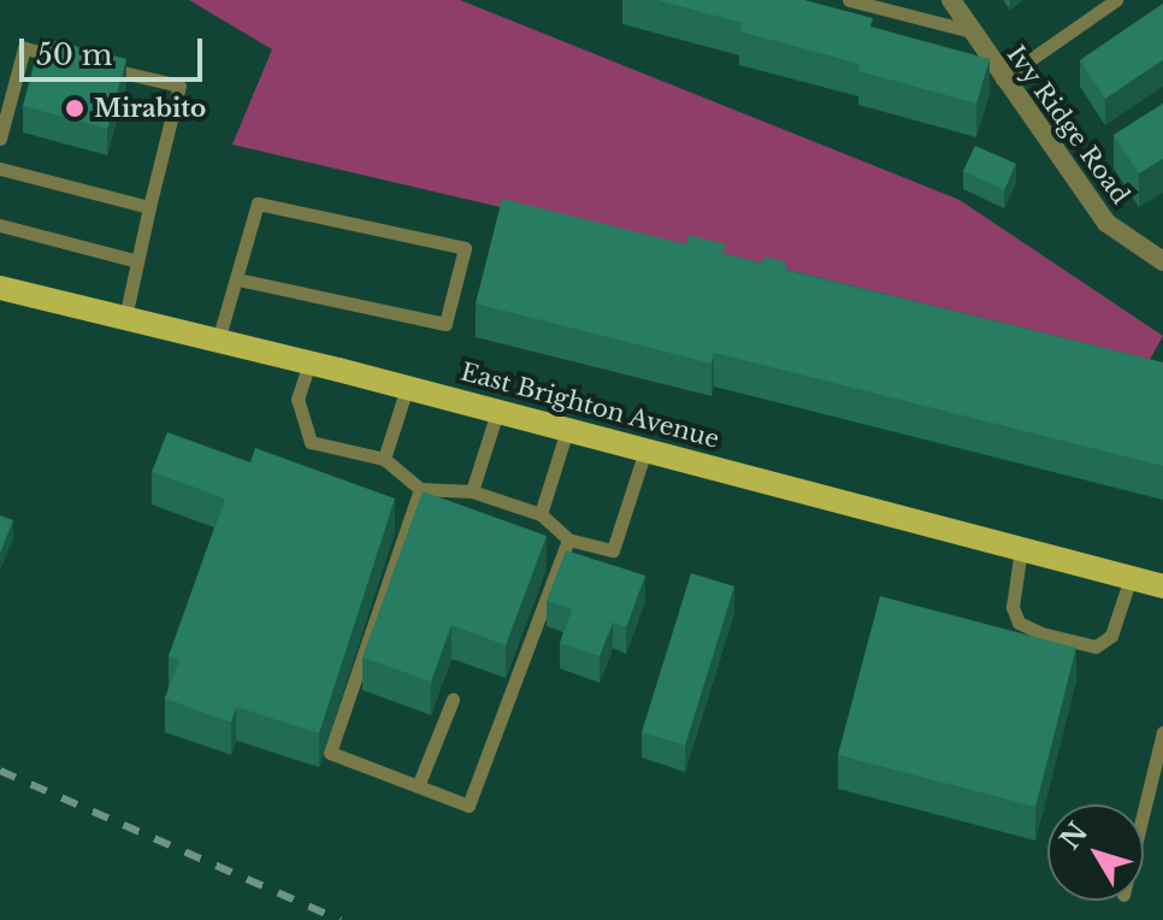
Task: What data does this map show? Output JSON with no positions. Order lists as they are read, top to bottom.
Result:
{
  "streets": {
    "main road": ["East Brighton Avenue"],
    "street": ["Ivy Ridge Road"]
  },
  "places": ["Mirabito"],
  "scale_bar": "50 m",
  "north": "top left"
}
